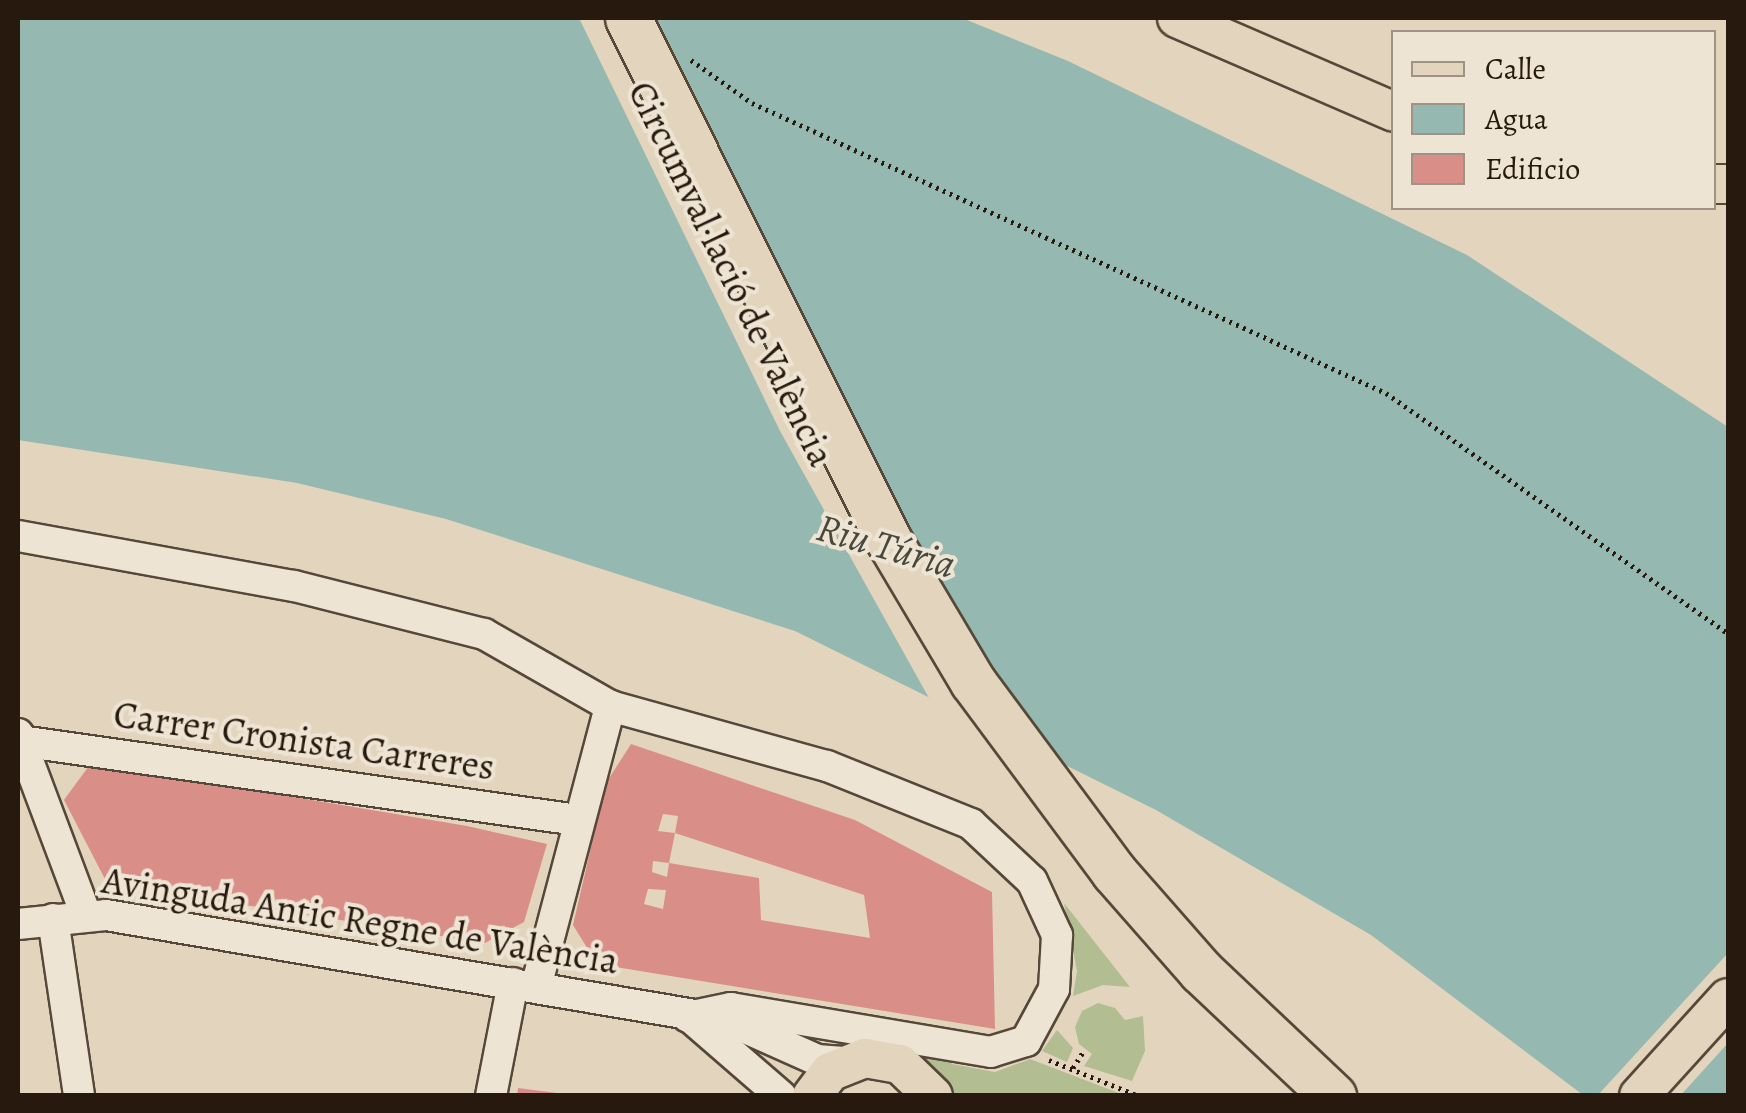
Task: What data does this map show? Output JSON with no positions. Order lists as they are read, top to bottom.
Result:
{
  "streets": {
    "highway": ["Circumval·lació de València"],
    "street": ["Carrer Cronista Carreres", "Avinguda Antic Regne de València"]
  },
  "water": ["Riu Túria"],
  "legend": ["Calle", "Agua", "Edificio"]
}
